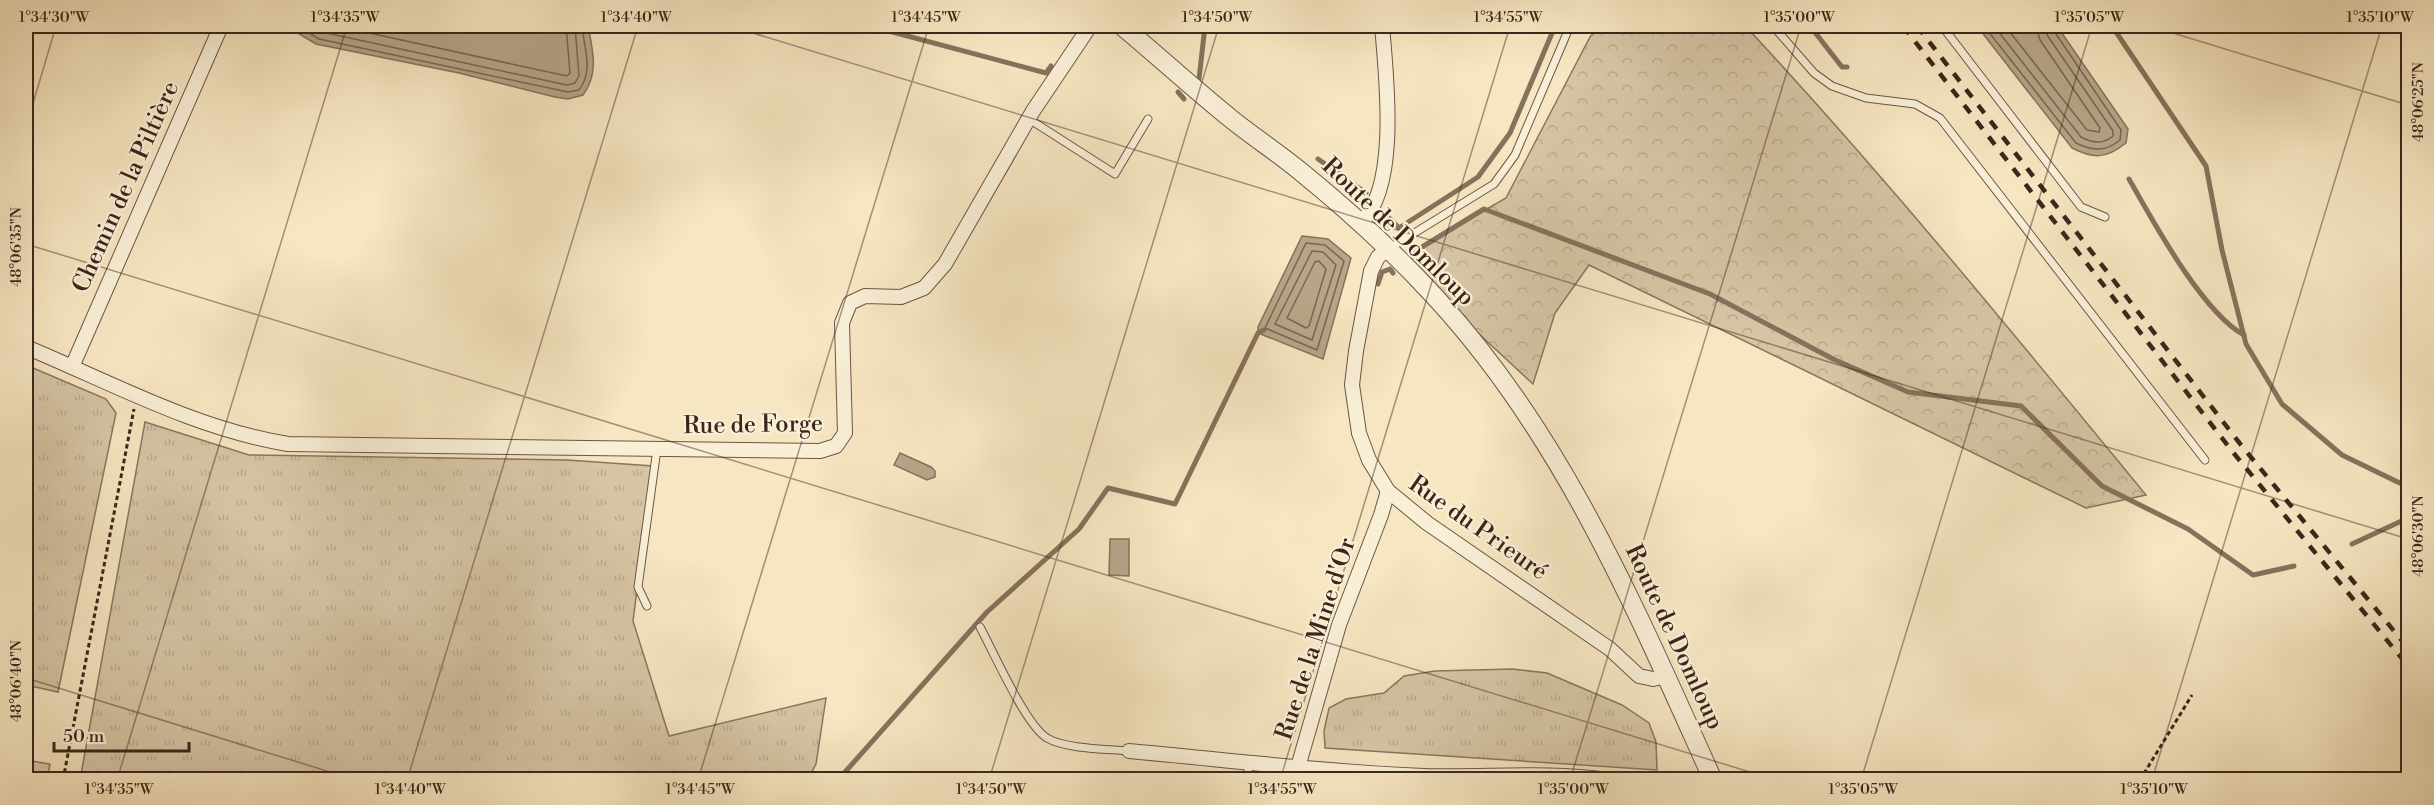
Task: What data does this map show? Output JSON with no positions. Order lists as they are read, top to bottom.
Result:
{
  "streets": {
    "street": [
      "Chemin de la Piltière",
      "Route de Domloup",
      "Rue de Forge",
      "Rue du Prieuré",
      "Rue de la Mine d'Or"
    ]
  },
  "crossings": [
    ["Chemin de la Piltière", "Rue de Forge"],
    ["Route de Domloup", "Rue du Prieuré"],
    ["Rue du Prieuré", "Rue de la Mine d'Or"]
  ],
  "scale_bar": "50 m",
  "coordinates": [
    "1°34'30\"W",
    "1°34'35\"W",
    "1°34'40\"W",
    "1°34'45\"W",
    "1°34'50\"W",
    "1°34'55\"W",
    "1°35'00\"W",
    "1°35'05\"W",
    "1°35'10\"W",
    "48°06'25\"N",
    "48°06'35\"N",
    "48°06'30\"N",
    "48°06'40\"N"
  ]
}
